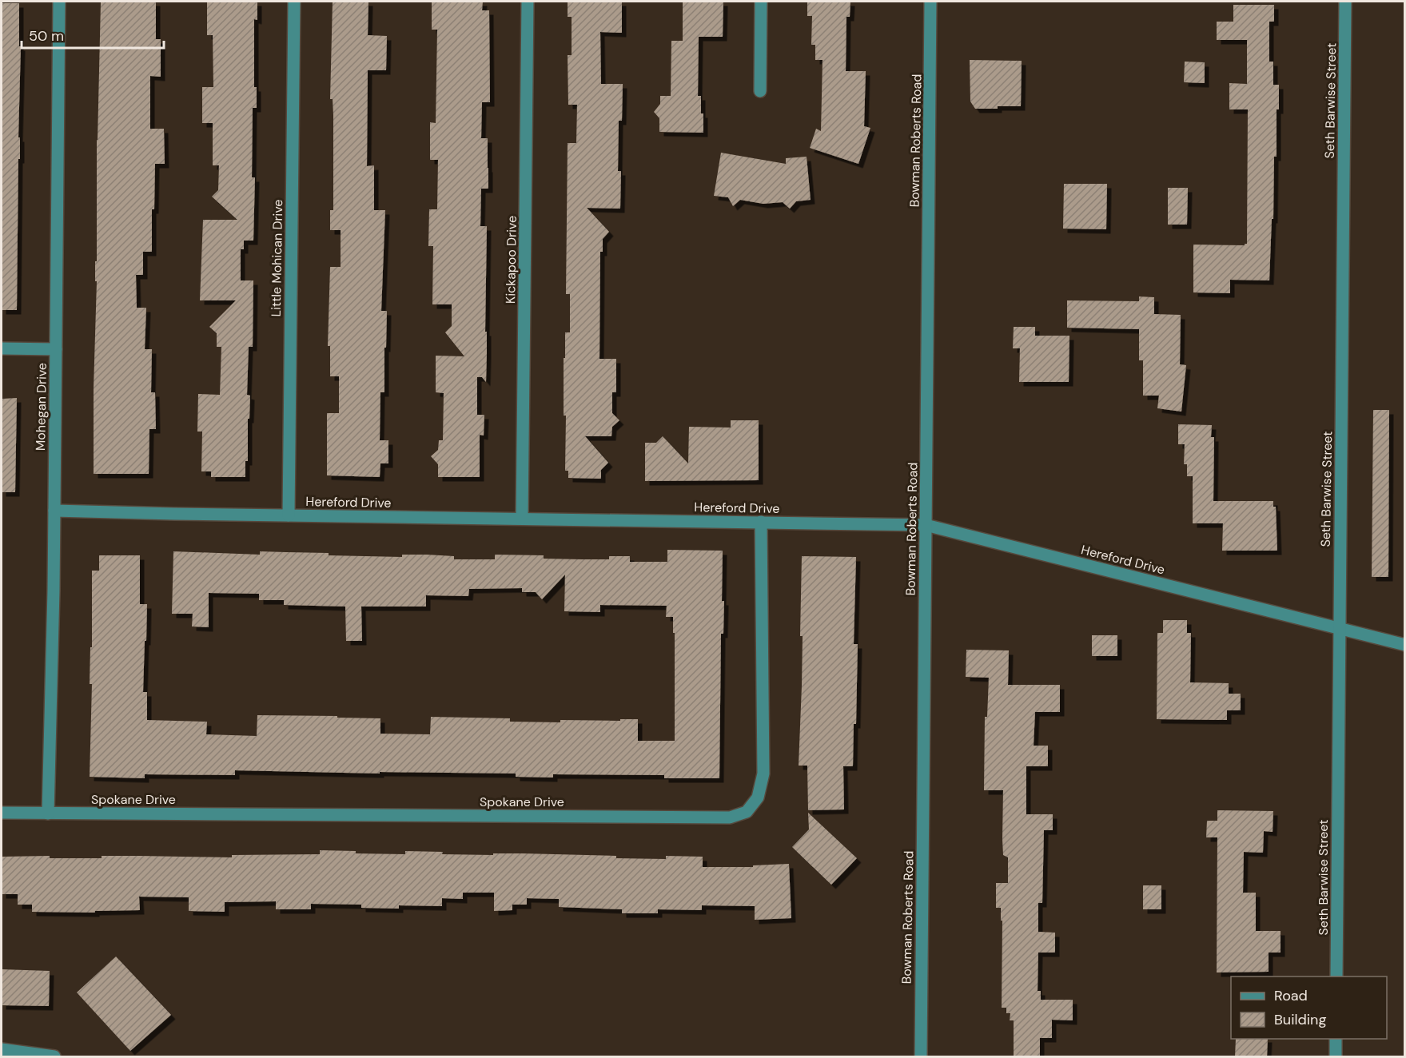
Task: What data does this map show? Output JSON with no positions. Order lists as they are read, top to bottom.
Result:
{
  "streets": {
    "street": [
      "Seth Barwise Street",
      "Bowman Roberts Road",
      "Little Mohican Drive",
      "Kickapoo Drive",
      "Mohegan Drive",
      "Hereford Drive",
      "Spokane Drive"
    ]
  },
  "crossings": [
    ["Seth Barwise Street", "Hereford Drive"],
    ["Bowman Roberts Road", "Hereford Drive"],
    ["Little Mohican Drive", "Hereford Drive"],
    ["Kickapoo Drive", "Hereford Drive"],
    ["Mohegan Drive", "Hereford Drive"],
    ["Mohegan Drive", "Spokane Drive"],
    ["Hereford Drive", "Spokane Drive"]
  ],
  "legend": ["Road", "Building"],
  "scale_bar": "50 m"
}
